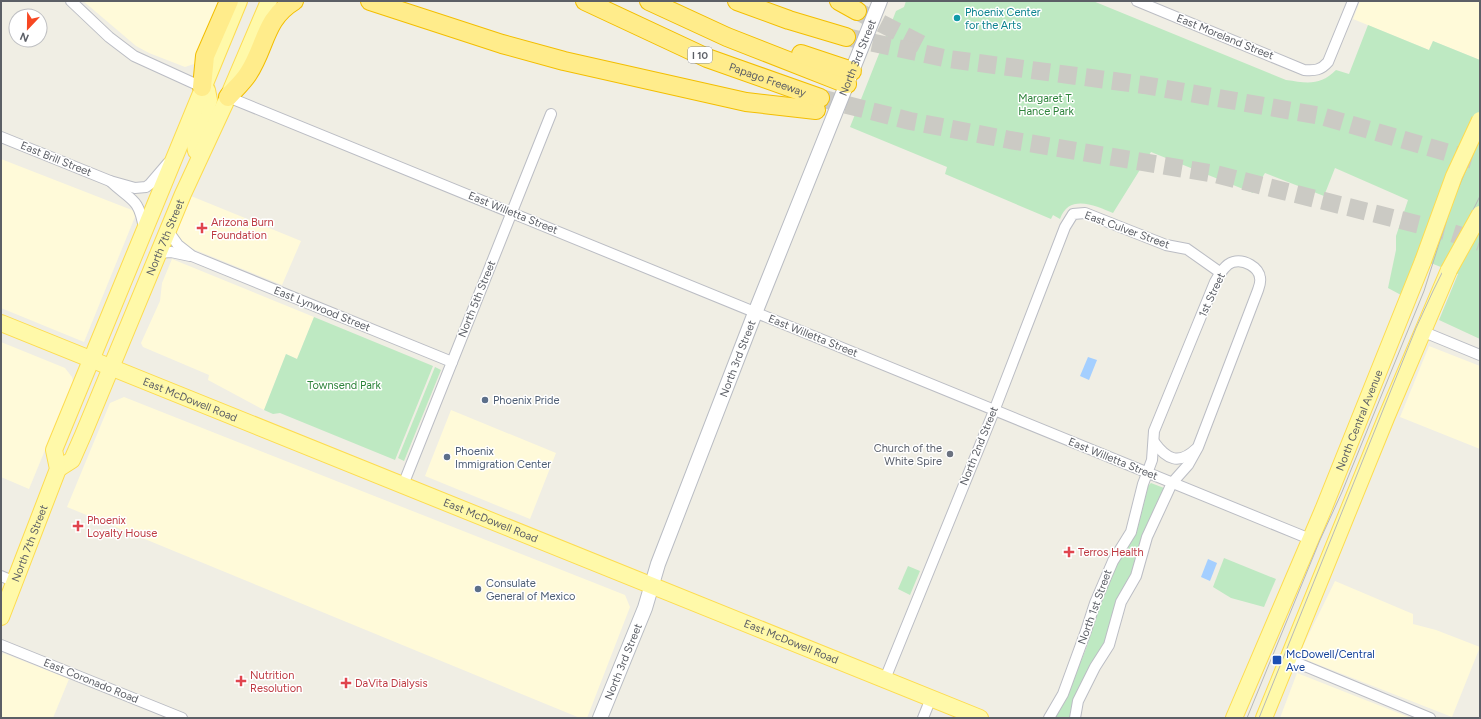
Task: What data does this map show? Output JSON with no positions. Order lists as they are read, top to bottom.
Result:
{
  "streets": {
    "highway": ["I 10", "Papago Freeway"],
    "main road": ["North 7th Street", "East McDowell Road", "North Central Avenue"],
    "street": [
      "East Moreland Street",
      "North 3rd Street",
      "East Brill Street",
      "East Willetta Street",
      "East Culver Street",
      "1st Street",
      "North 5th Street",
      "East Lynwood Street",
      "North 2nd Street",
      "North 1st Street",
      "East Coronado Road"
    ]
  },
  "crossings": [
    ["North 3rd Street", "East Willetta Street"],
    ["North 3rd Street", "East McDowell Road"],
    ["East Brill Street", "North 7th Street"],
    ["East Willetta Street", "North 7th Street"],
    ["East Willetta Street", "1st Street"],
    ["East Willetta Street", "North 5th Street"],
    ["East Willetta Street", "North Central Avenue"],
    ["East Willetta Street", "North 2nd Street"],
    ["East Willetta Street", "North 1st Street"],
    ["East Culver Street", "1st Street"],
    ["East Culver Street", "North 2nd Street"],
    ["North 7th Street", "East Lynwood Street"],
    ["North 7th Street", "East McDowell Road"],
    ["1st Street", "North 1st Street"],
    ["North 5th Street", "East Lynwood Street"],
    ["North 5th Street", "East McDowell Road"],
    ["East McDowell Road", "North 2nd Street"]
  ],
  "parks": ["Margaret T. Hance Park", "Townsend Park"],
  "places": {
    "other": [
      "Phoenix Center for the Arts",
      "Phoenix Pride",
      "Church of the White Spire",
      "Phoenix Immigration Center",
      "Consulate General of Mexico"
    ],
    "health": [
      "Arizona Burn Foundation",
      "Phoenix Loyalty House",
      "Terros Health",
      "Nutrition Resolution",
      "DaVita Dialysis"
    ],
    "transit": ["McDowell/Central Ave"]
  },
  "north": "bottom"
}
